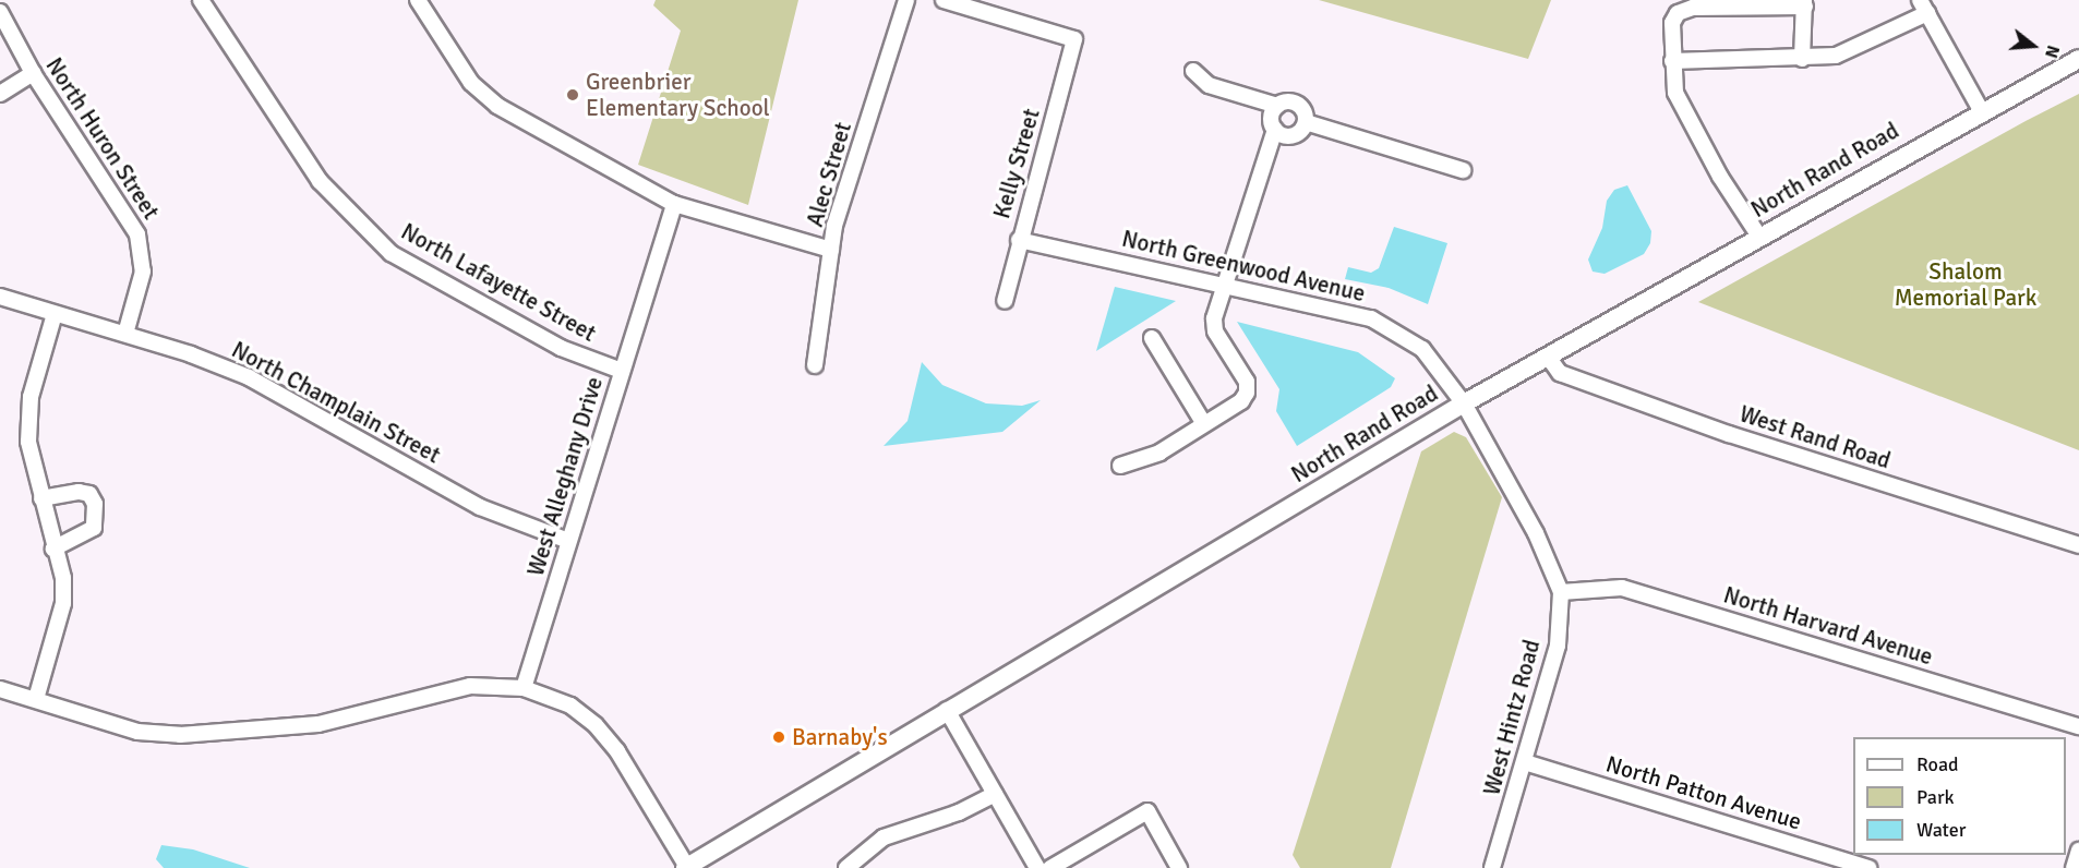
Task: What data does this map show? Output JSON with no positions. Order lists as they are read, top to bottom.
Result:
{
  "streets": {
    "main road": ["North Rand Road"],
    "street": [
      "North Huron Street",
      "Kelly Street",
      "Alec Street",
      "North Greenwood Avenue",
      "North Lafayette Street",
      "North Champlain Street",
      "West Rand Road",
      "West Alleghany Drive",
      "North Harvard Avenue",
      "West Hintz Road",
      "North Patton Avenue"
    ]
  },
  "crossings": [
    ["North Huron Street", "North Champlain Street"],
    ["Kelly Street", "North Greenwood Avenue"],
    ["North Rand Road", "North Greenwood Avenue"],
    ["North Rand Road", "West Rand Road"],
    ["North Rand Road", "West Hintz Road"],
    ["North Greenwood Avenue", "West Hintz Road"],
    ["North Lafayette Street", "West Alleghany Drive"],
    ["North Champlain Street", "West Alleghany Drive"],
    ["North Harvard Avenue", "West Hintz Road"],
    ["West Hintz Road", "North Patton Avenue"]
  ],
  "parks": ["Shalom Memorial Park"],
  "places": ["Greenbrier Elementary School", "Barnaby's"],
  "legend": ["Road", "Park", "Water"],
  "north": "right"
}
